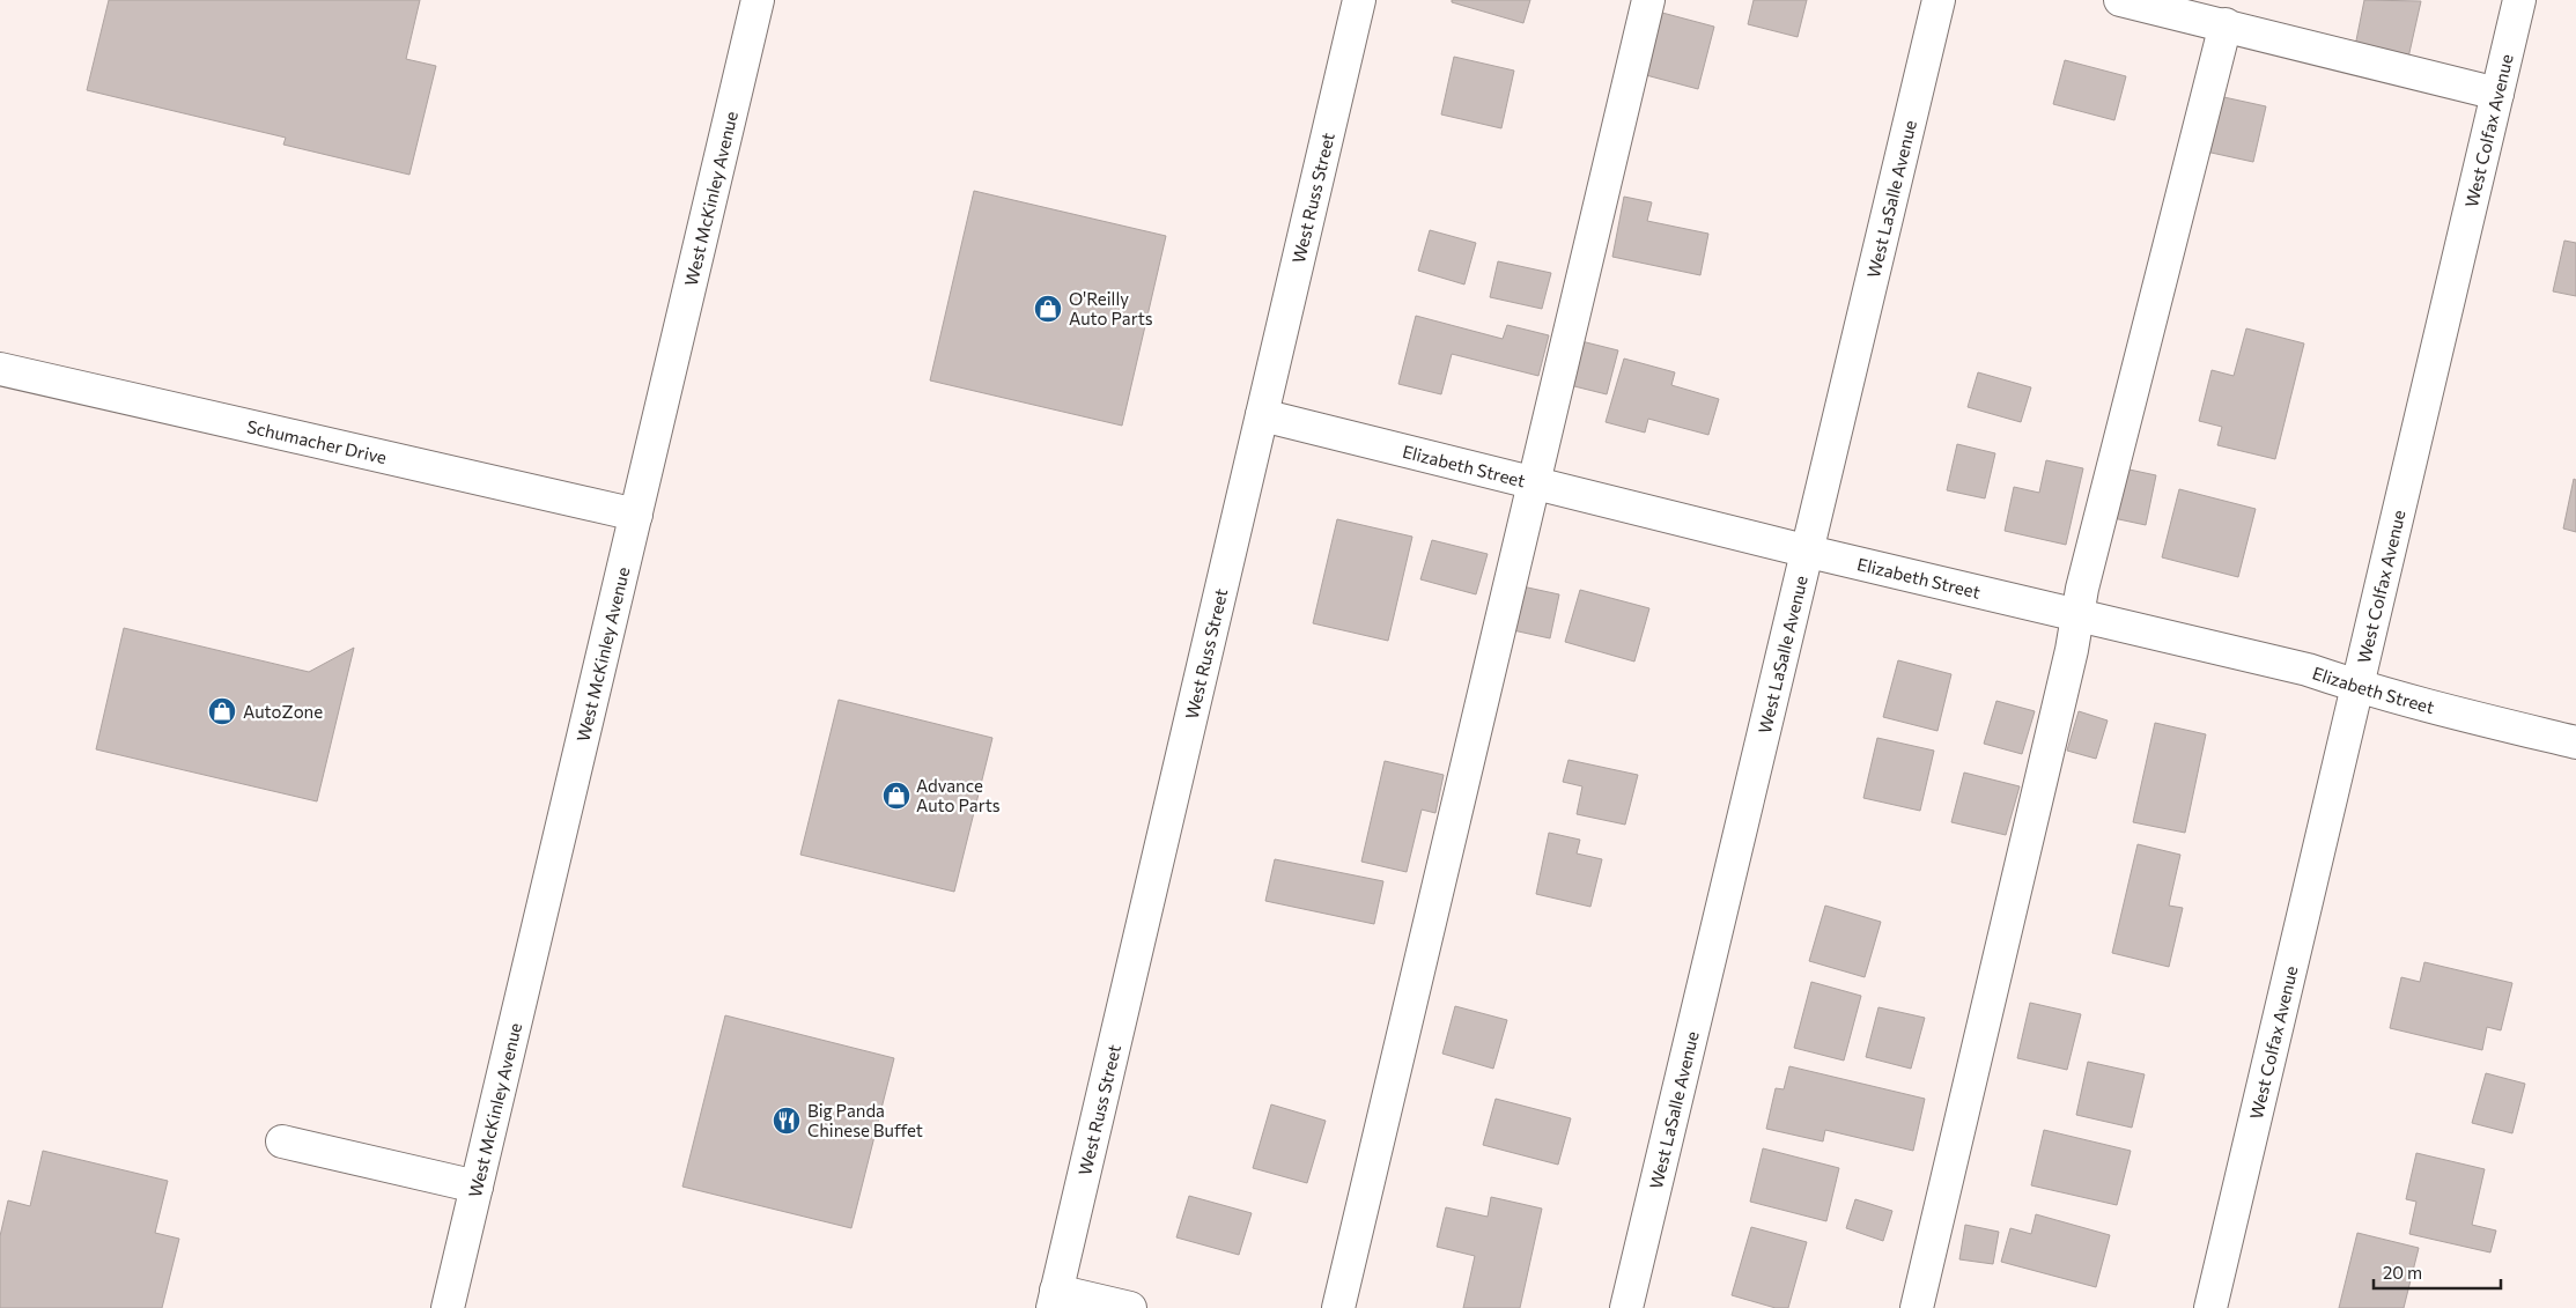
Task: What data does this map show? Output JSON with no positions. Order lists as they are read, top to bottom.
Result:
{
  "streets": {
    "street": [
      "West Colfax Avenue",
      "West McKinley Avenue",
      "West Russ Street",
      "West LaSalle Avenue",
      "Schumacher Drive",
      "Elizabeth Street"
    ]
  },
  "crossings": [
    ["West Colfax Avenue", "Elizabeth Street"],
    ["West McKinley Avenue", "Schumacher Drive"],
    ["West Russ Street", "Elizabeth Street"],
    ["West LaSalle Avenue", "Elizabeth Street"]
  ],
  "places": {
    "shop": ["O'Reilly Auto Parts", "AutoZone", "Advance Auto Parts"],
    "restaurant": ["Big Panda Chinese Buffet"]
  },
  "scale_bar": "20 m"
}
